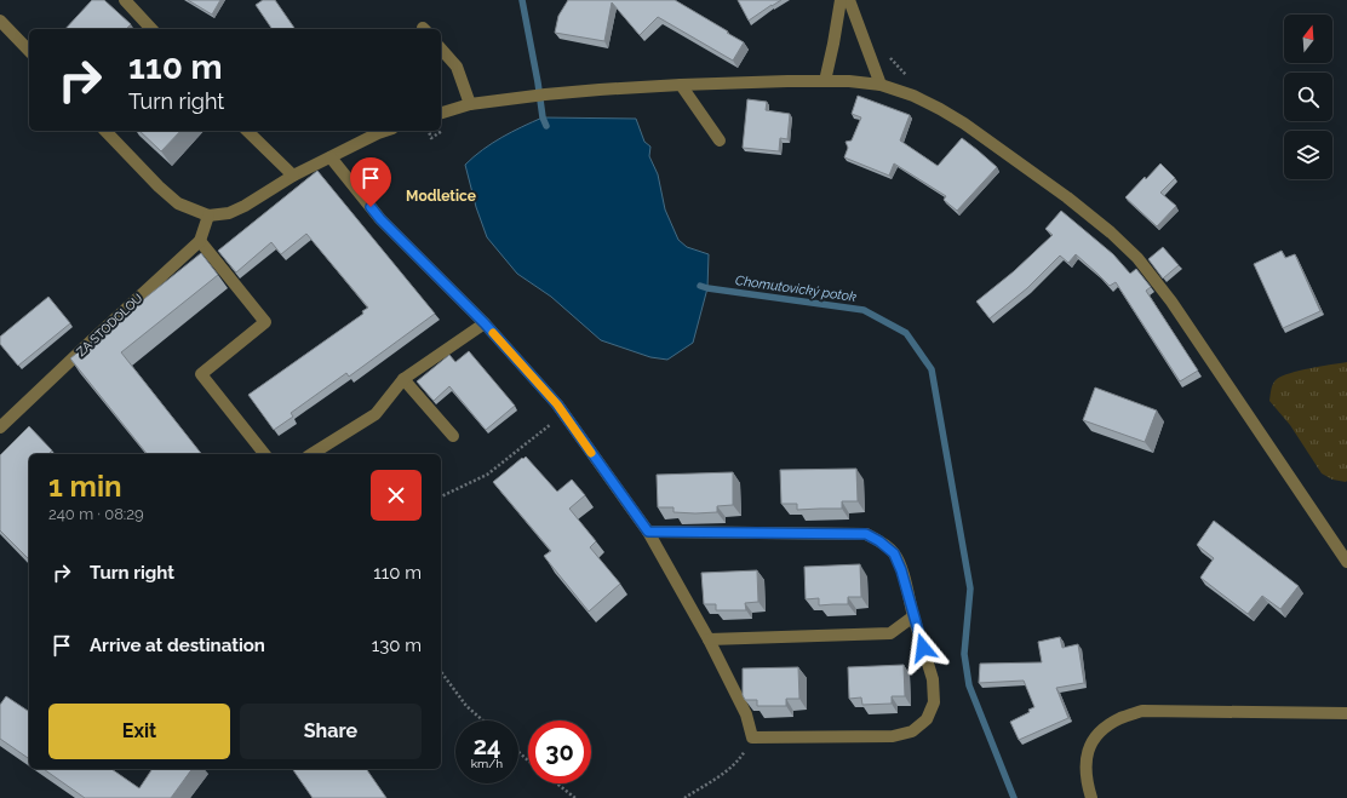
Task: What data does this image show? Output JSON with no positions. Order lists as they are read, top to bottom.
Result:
{
  "streets": {
    "street": ["ZA STODOLOU"]
  },
  "districts": ["Modletice"],
  "water": ["Chomutovický potok"],
  "north": "top",
  "page": {
    "turn": ["110 m", "Turn right"],
    "heading": ["1 min", "240 m · 08:29"],
    "list": [
      {
        "name": "Turn right",
        "value": "110 m"
      },
      {
        "name": "Arrive at destination",
        "value": "130 m"
      }
    ],
    "buttons": ["Exit", "Share"],
    "speed": "24 km/h",
    "limit": "30"
  }
}
